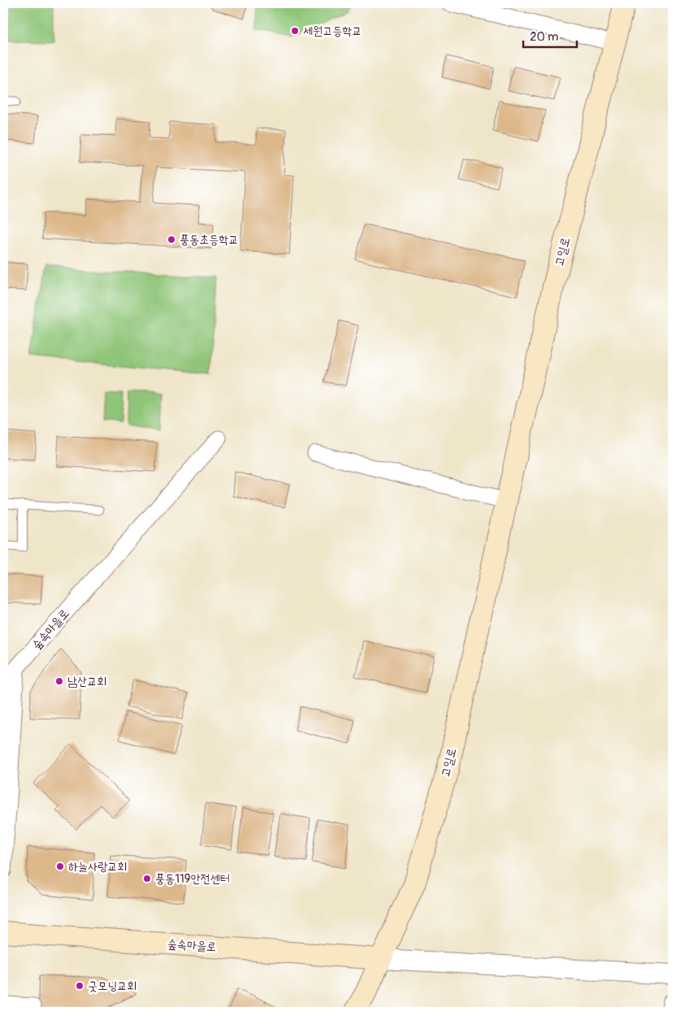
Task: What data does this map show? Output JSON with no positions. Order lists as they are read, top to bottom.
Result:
{
  "streets": {
    "main road": ["고일로", "숲속마을로"]
  },
  "crossings": [
    ["고일로", "숲속마을로"]
  ],
  "places": [
    "세원고등학교",
    "풍동초등학교",
    "남산교회",
    "하늘사랑교회",
    "풍동119안전센터",
    "굿모닝교회"
  ],
  "scale_bar": "20 m"
}
